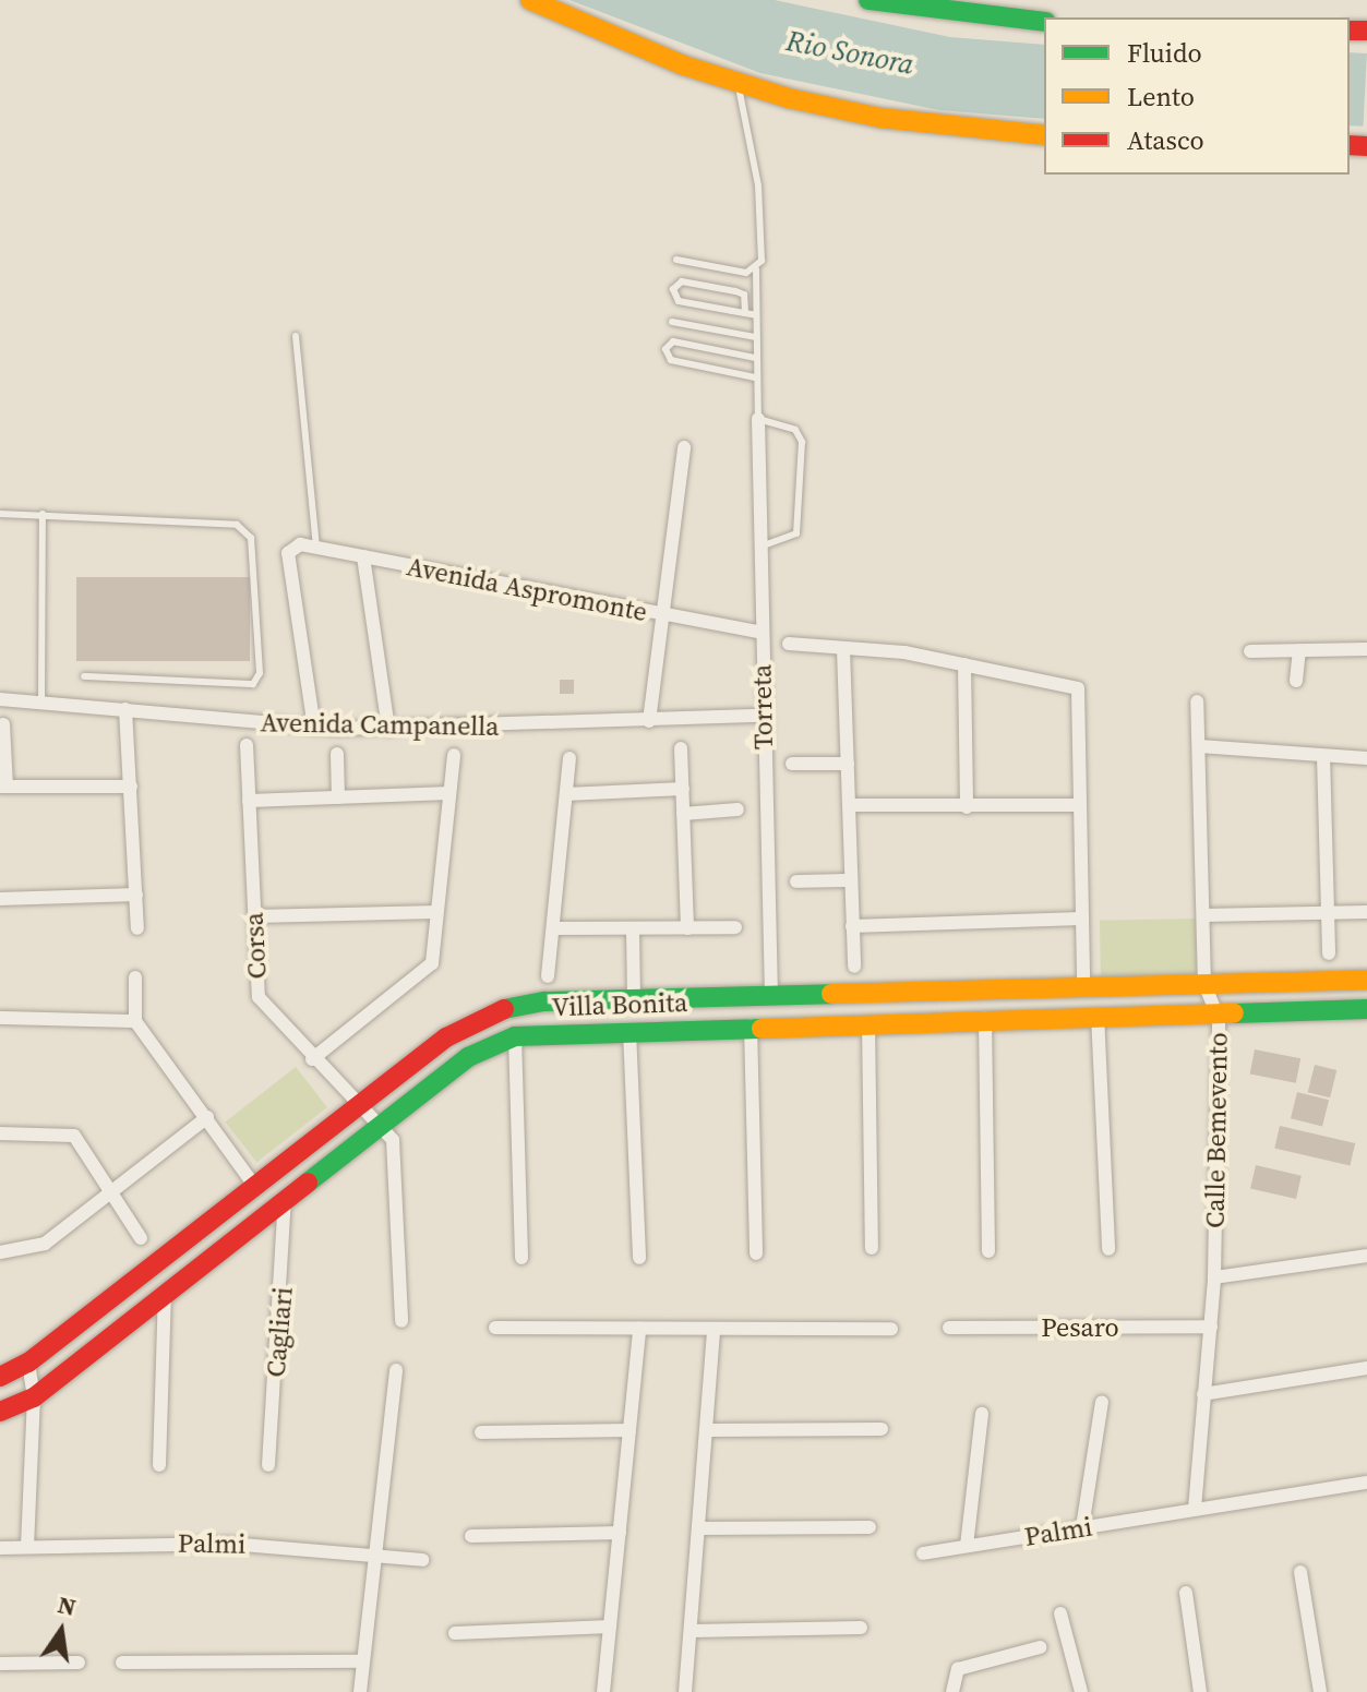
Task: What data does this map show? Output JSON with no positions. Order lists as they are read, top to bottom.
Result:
{
  "streets": {
    "street": [
      "Avenida Aspromonte",
      "Torreta",
      "Avenida Campanella",
      "Corsa",
      "Villa Bonita",
      "Calle Bemevento",
      "Pesaro",
      "Cagliari",
      "Palmi"
    ]
  },
  "crossings": [
    ["Avenida Aspromonte", "Torreta"],
    ["Avenida Aspromonte", "Avenida Campanella"],
    ["Torreta", "Avenida Campanella"],
    ["Torreta", "Villa Bonita"],
    ["Corsa", "Villa Bonita"],
    ["Villa Bonita", "Calle Bemevento"],
    ["Villa Bonita", "Cagliari"],
    ["Calle Bemevento", "Pesaro"],
    ["Calle Bemevento", "Palmi"]
  ],
  "water": ["Rio Sonora"],
  "legend": ["Fluido", "Lento", "Atasco"],
  "north": "top"
}
